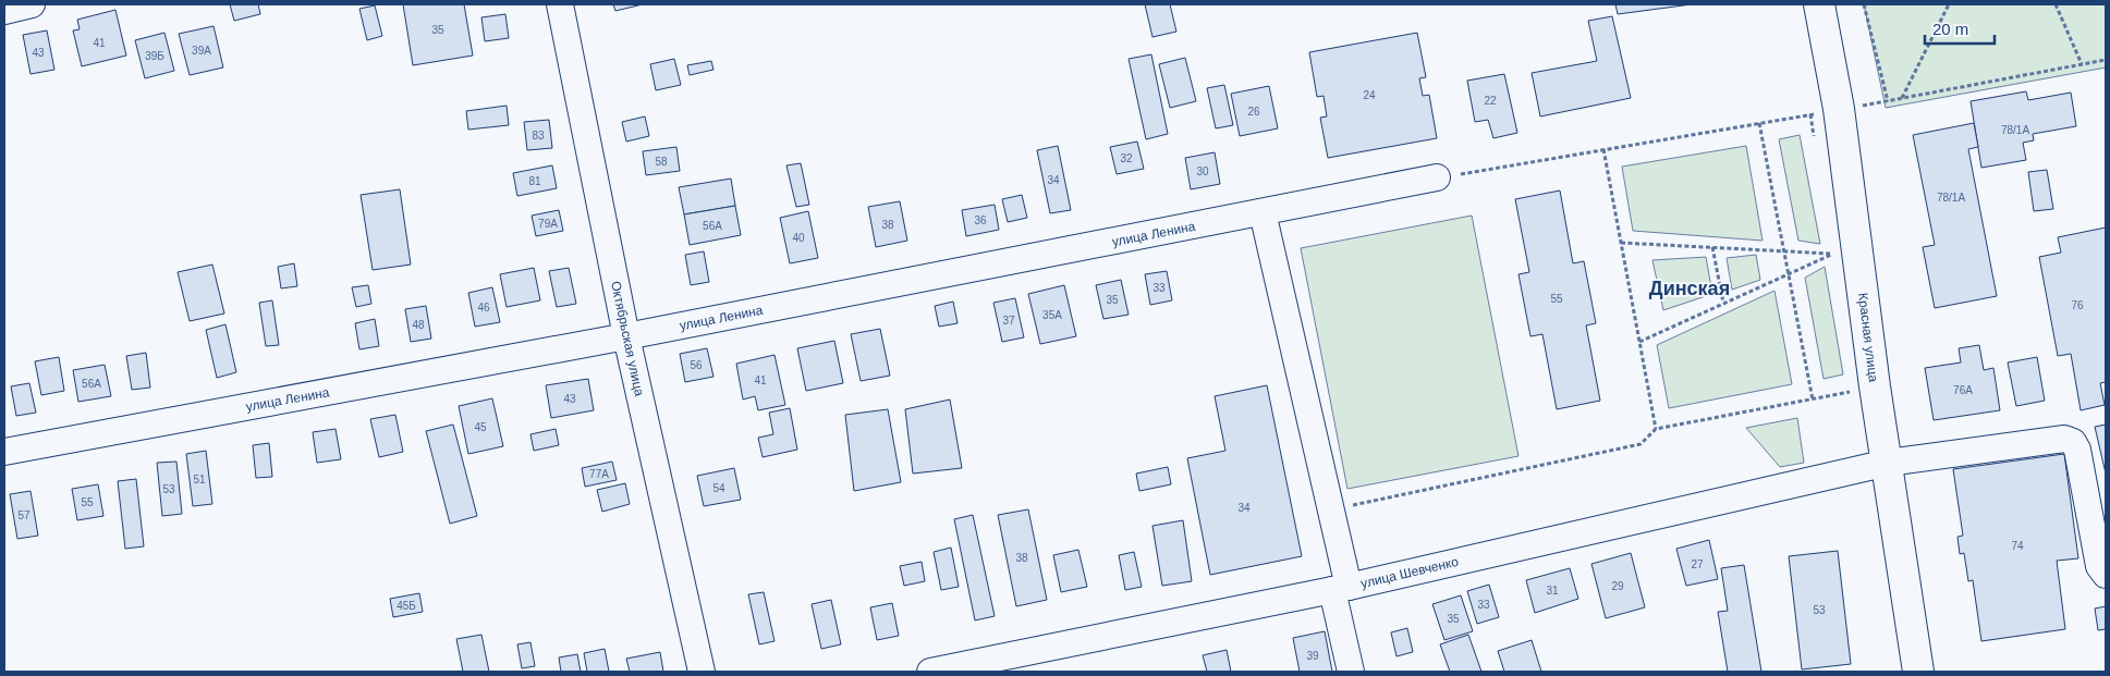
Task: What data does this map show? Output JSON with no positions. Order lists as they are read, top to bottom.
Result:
{
  "streets": {
    "main road": ["Красная улица"],
    "street": ["улица Ленина", "Октябрьская улица", "улица Шевченко"]
  },
  "crossings": [
    ["улица Ленина", "Октябрьская улица"],
    ["Красная улица", "улица Шевченко"]
  ],
  "districts": ["Динская"],
  "house_numbers": [
    "35",
    "41",
    "39А",
    "43",
    "39Б",
    "24",
    "22",
    "26",
    "78/1A",
    "83",
    "32",
    "58",
    "30",
    "34",
    "81",
    "78/1А",
    "36",
    "79А",
    "38",
    "56А",
    "40",
    "33",
    "55",
    "35",
    "76",
    "46",
    "35А",
    "37",
    "48",
    "56",
    "41",
    "56А",
    "76А",
    "43",
    "45",
    "77А",
    "51",
    "54",
    "53",
    "55",
    "34",
    "57",
    "74",
    "38",
    "27",
    "29",
    "31",
    "33",
    "45Б",
    "53",
    "35",
    "39"
  ],
  "scale_bar": "20 m"
}
